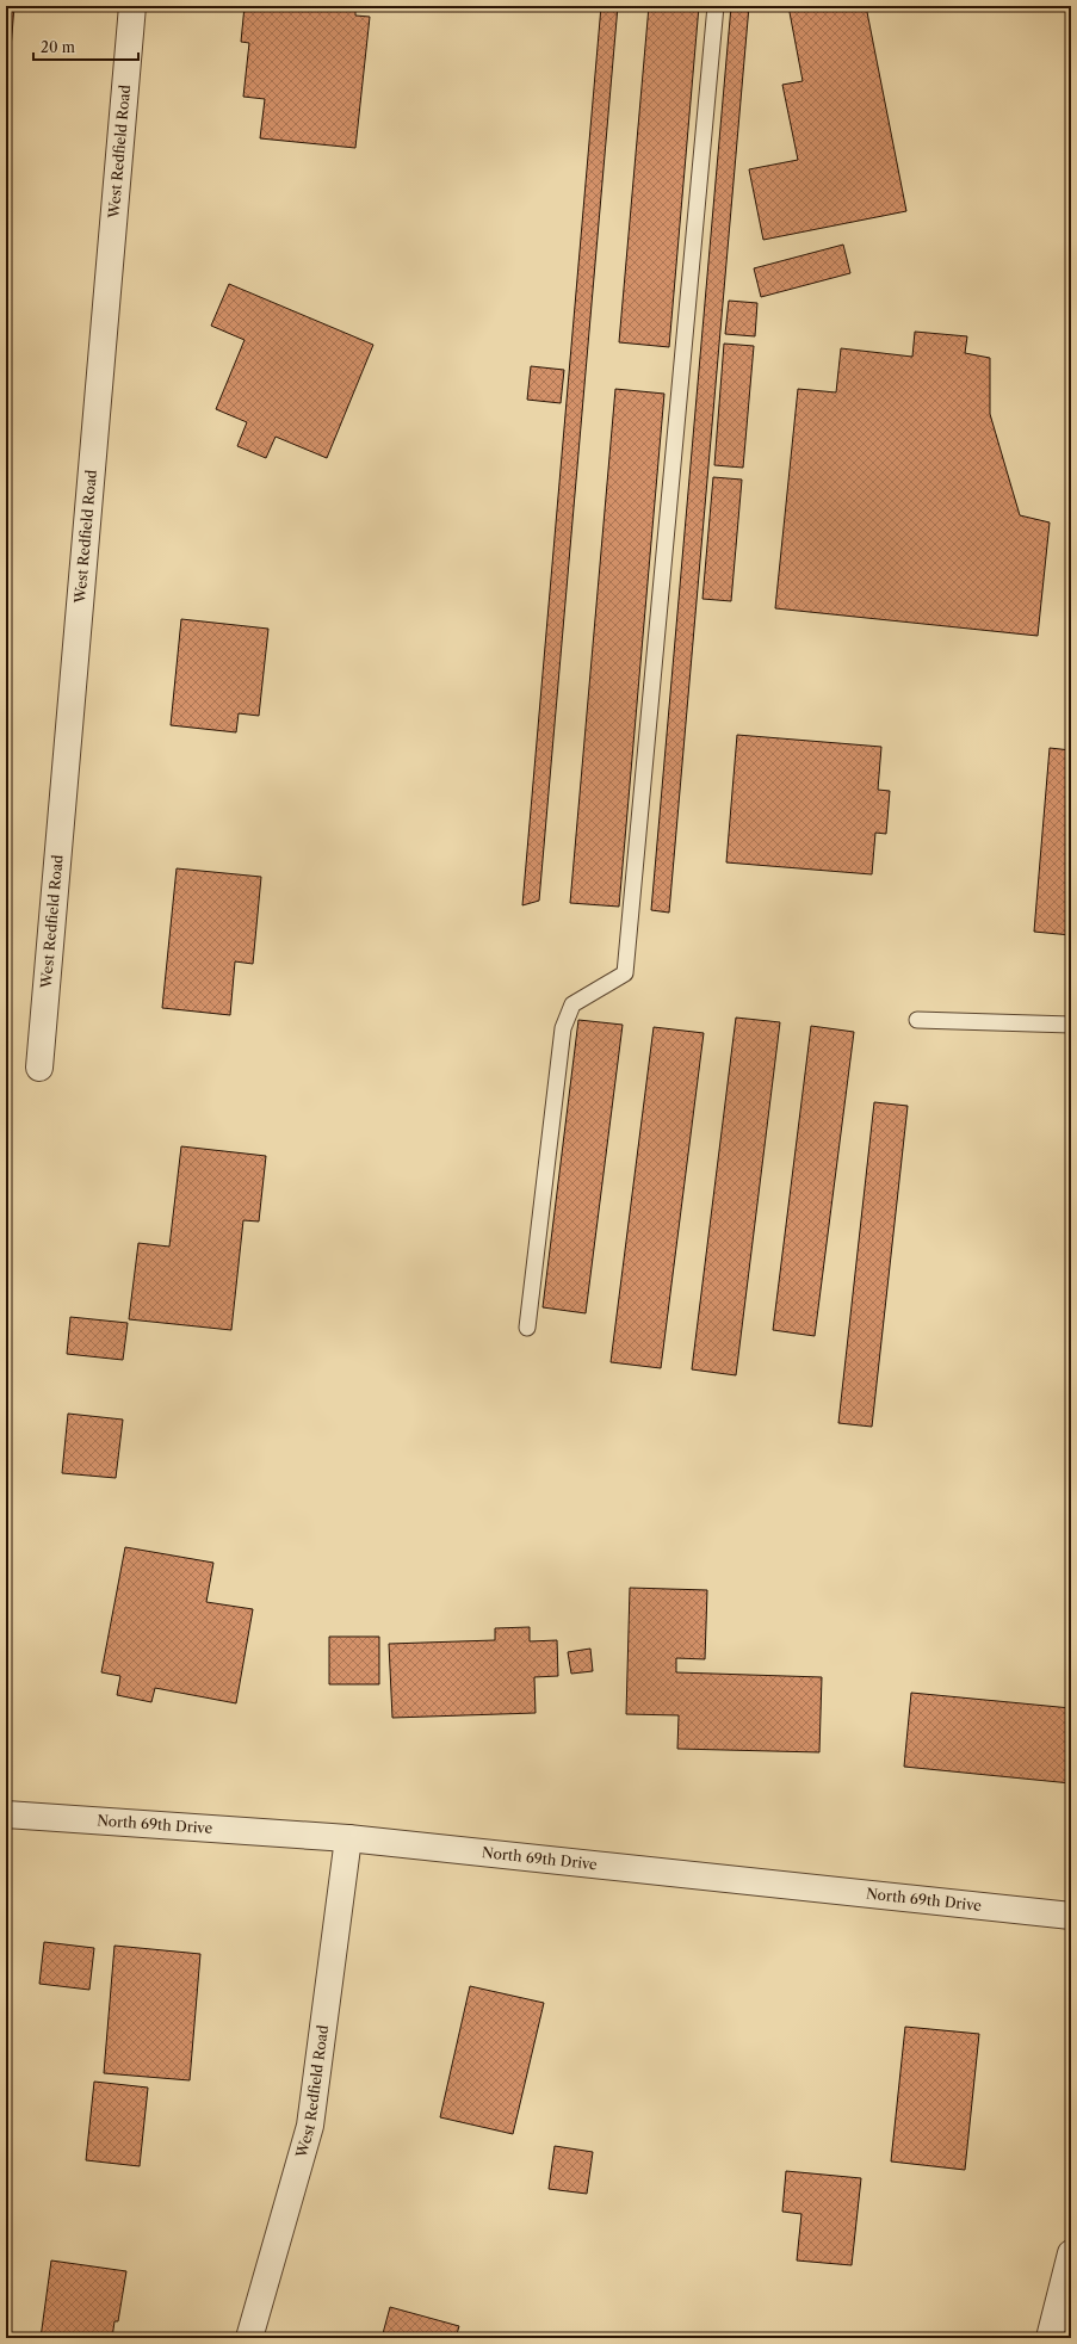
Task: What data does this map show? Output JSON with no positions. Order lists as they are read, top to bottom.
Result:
{
  "streets": {
    "street": ["West Redfield Road", "North 69th Drive"]
  },
  "crossings": [
    ["West Redfield Road", "North 69th Drive"]
  ],
  "scale_bar": "20 m"
}
